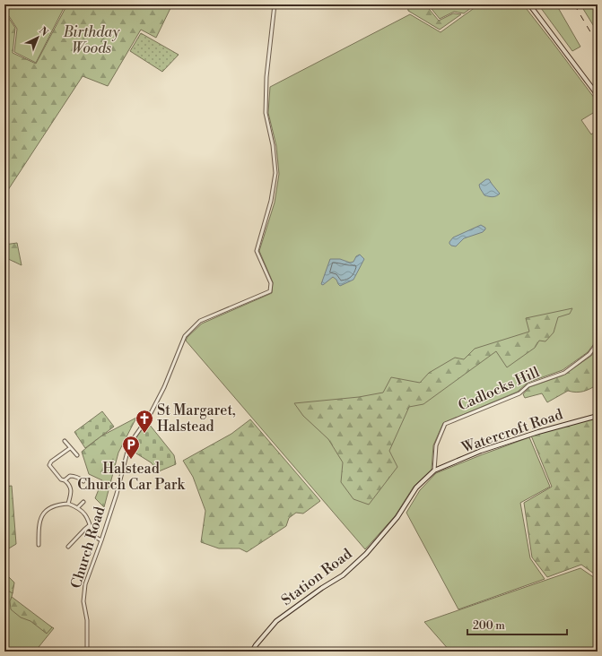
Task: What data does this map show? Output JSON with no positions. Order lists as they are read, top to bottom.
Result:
{
  "streets": {
    "street": [
      "Cadlocks Hill",
      "Watercroft Road",
      "Church Road",
      "Station Road"
    ]
  },
  "crossings": [
    ["Cadlocks Hill", "Watercroft Road"],
    ["Cadlocks Hill", "Station Road"],
    ["Watercroft Road", "Station Road"]
  ],
  "parks": ["Birthday Woods"],
  "places": {
    "church": ["St Margaret, Halstead"],
    "parking": ["Halstead Church Car Park"]
  },
  "scale_bar": "200 m",
  "north": "top right"
}
